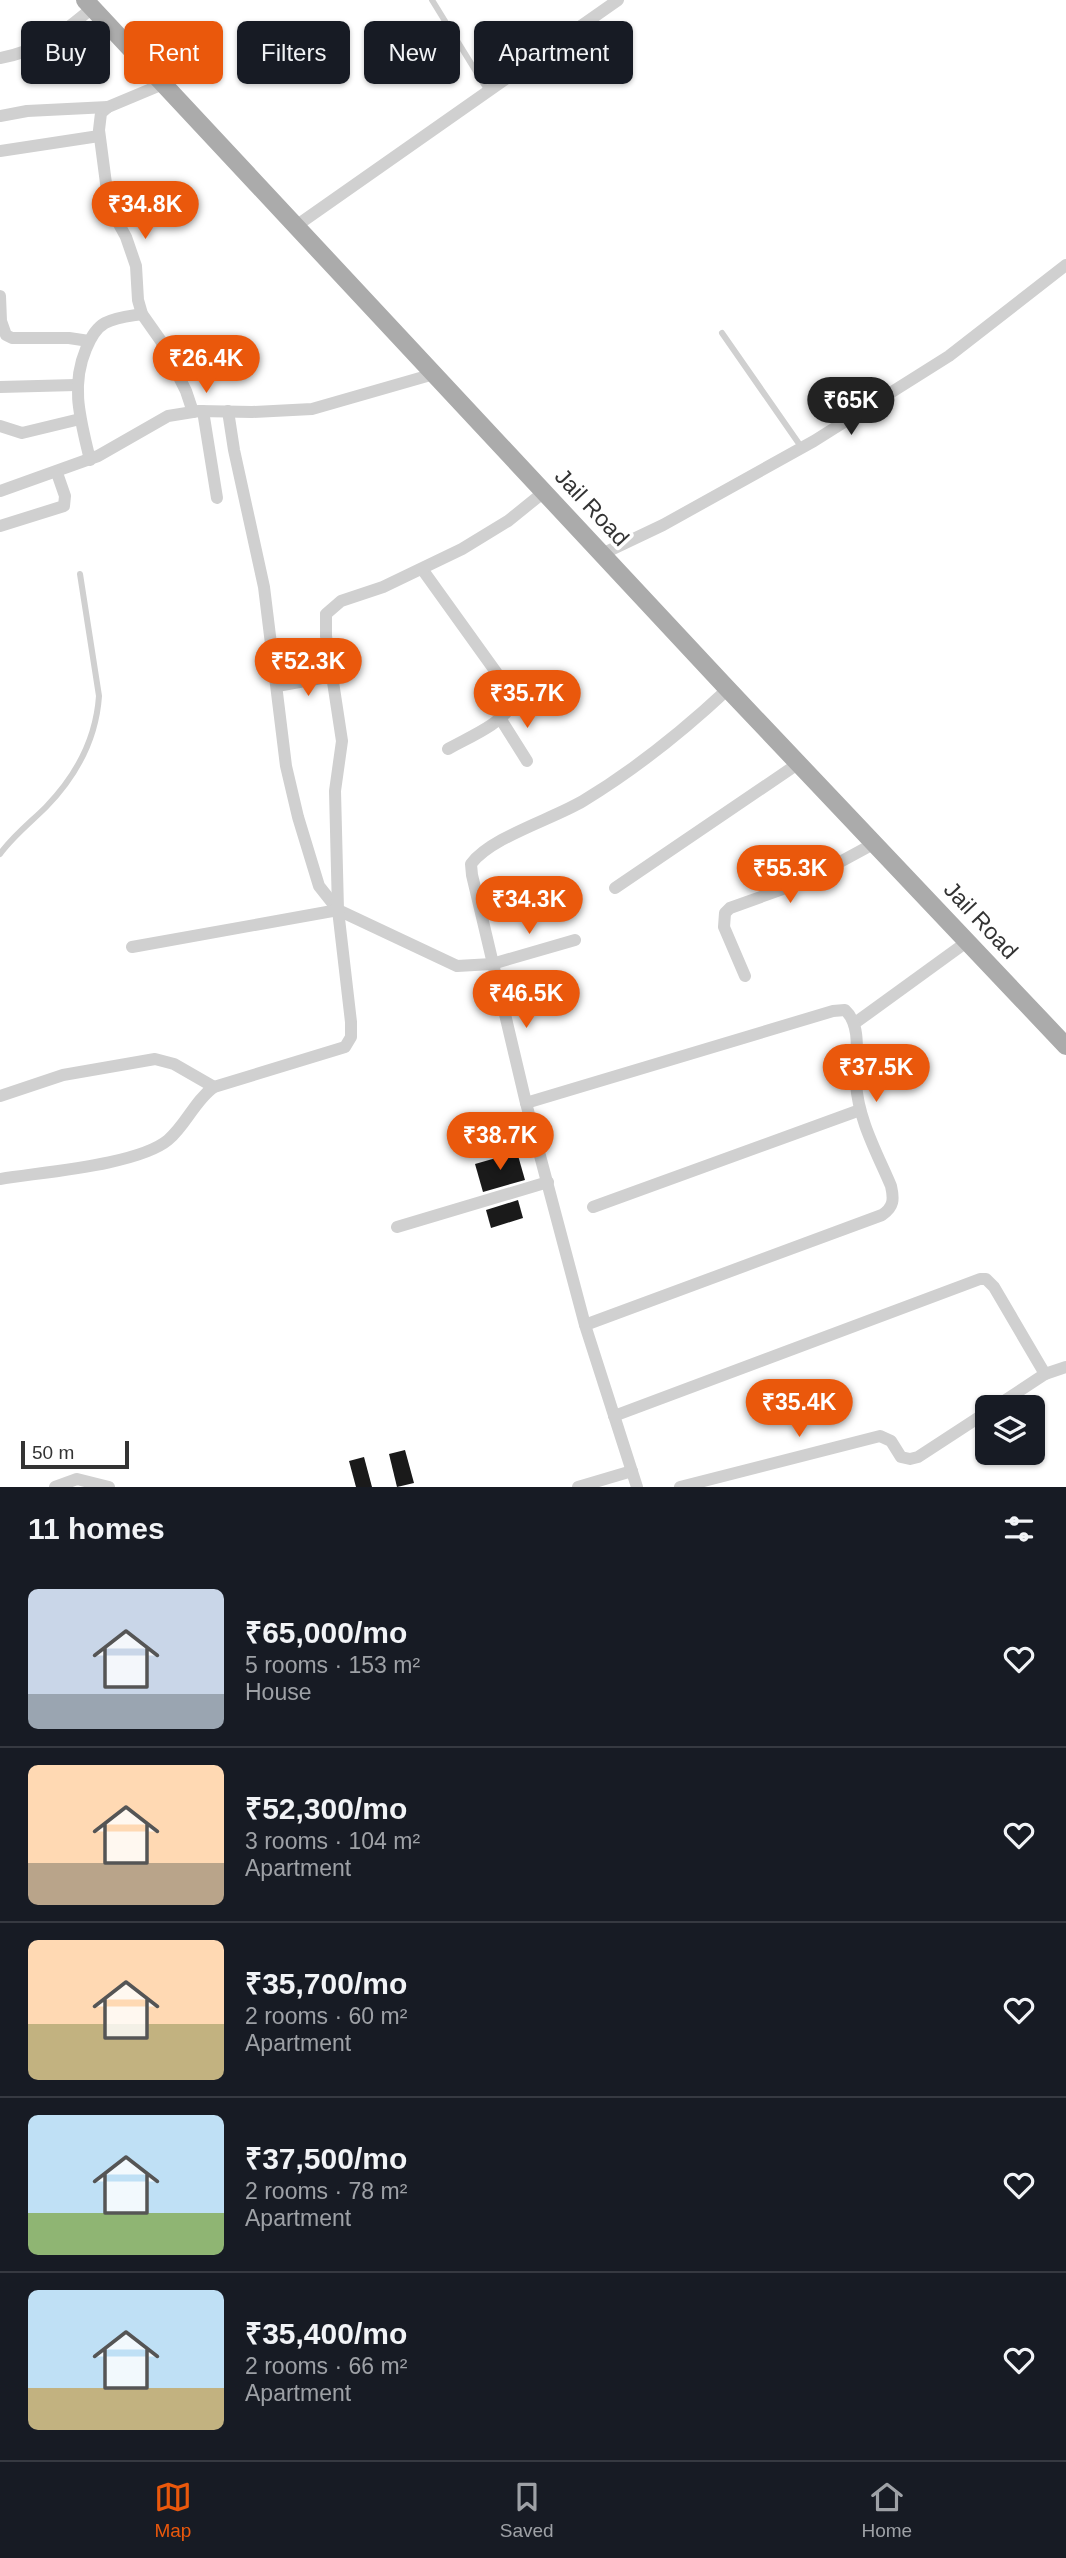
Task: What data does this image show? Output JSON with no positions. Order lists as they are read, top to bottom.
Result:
{
  "streets": {
    "main road": ["Jail Road"]
  },
  "scale_bar": "50 m",
  "page": {
    "chip": [
      "Buy",
      "Rent",
      "Filters",
      "New",
      "Apartment"
    ],
    "price": [
      "₹34.8K",
      "₹26.4K",
      "₹65K",
      "₹52.3K",
      "₹35.7K",
      "₹55.3K",
      "₹34.3K",
      "₹46.5K",
      "₹37.5K",
      "₹38.7K",
      "₹35.4K"
    ],
    "scale": "50 m",
    "heading": "11 homes",
    "list": [
      {
        "name": "₹65,000/mo",
        "note": "5 rooms · 153 m² · House"
      },
      {
        "name": "₹52,300/mo",
        "note": "3 rooms · 104 m² · Apartment"
      },
      {
        "name": "₹35,700/mo",
        "note": "2 rooms · 60 m² · Apartment"
      },
      {
        "name": "₹37,500/mo",
        "note": "2 rooms · 78 m² · Apartment"
      },
      {
        "name": "₹35,400/mo",
        "note": "2 rooms · 66 m² · Apartment"
      }
    ],
    "tabs": ["Map", "Saved", "Home"]
  }
}
